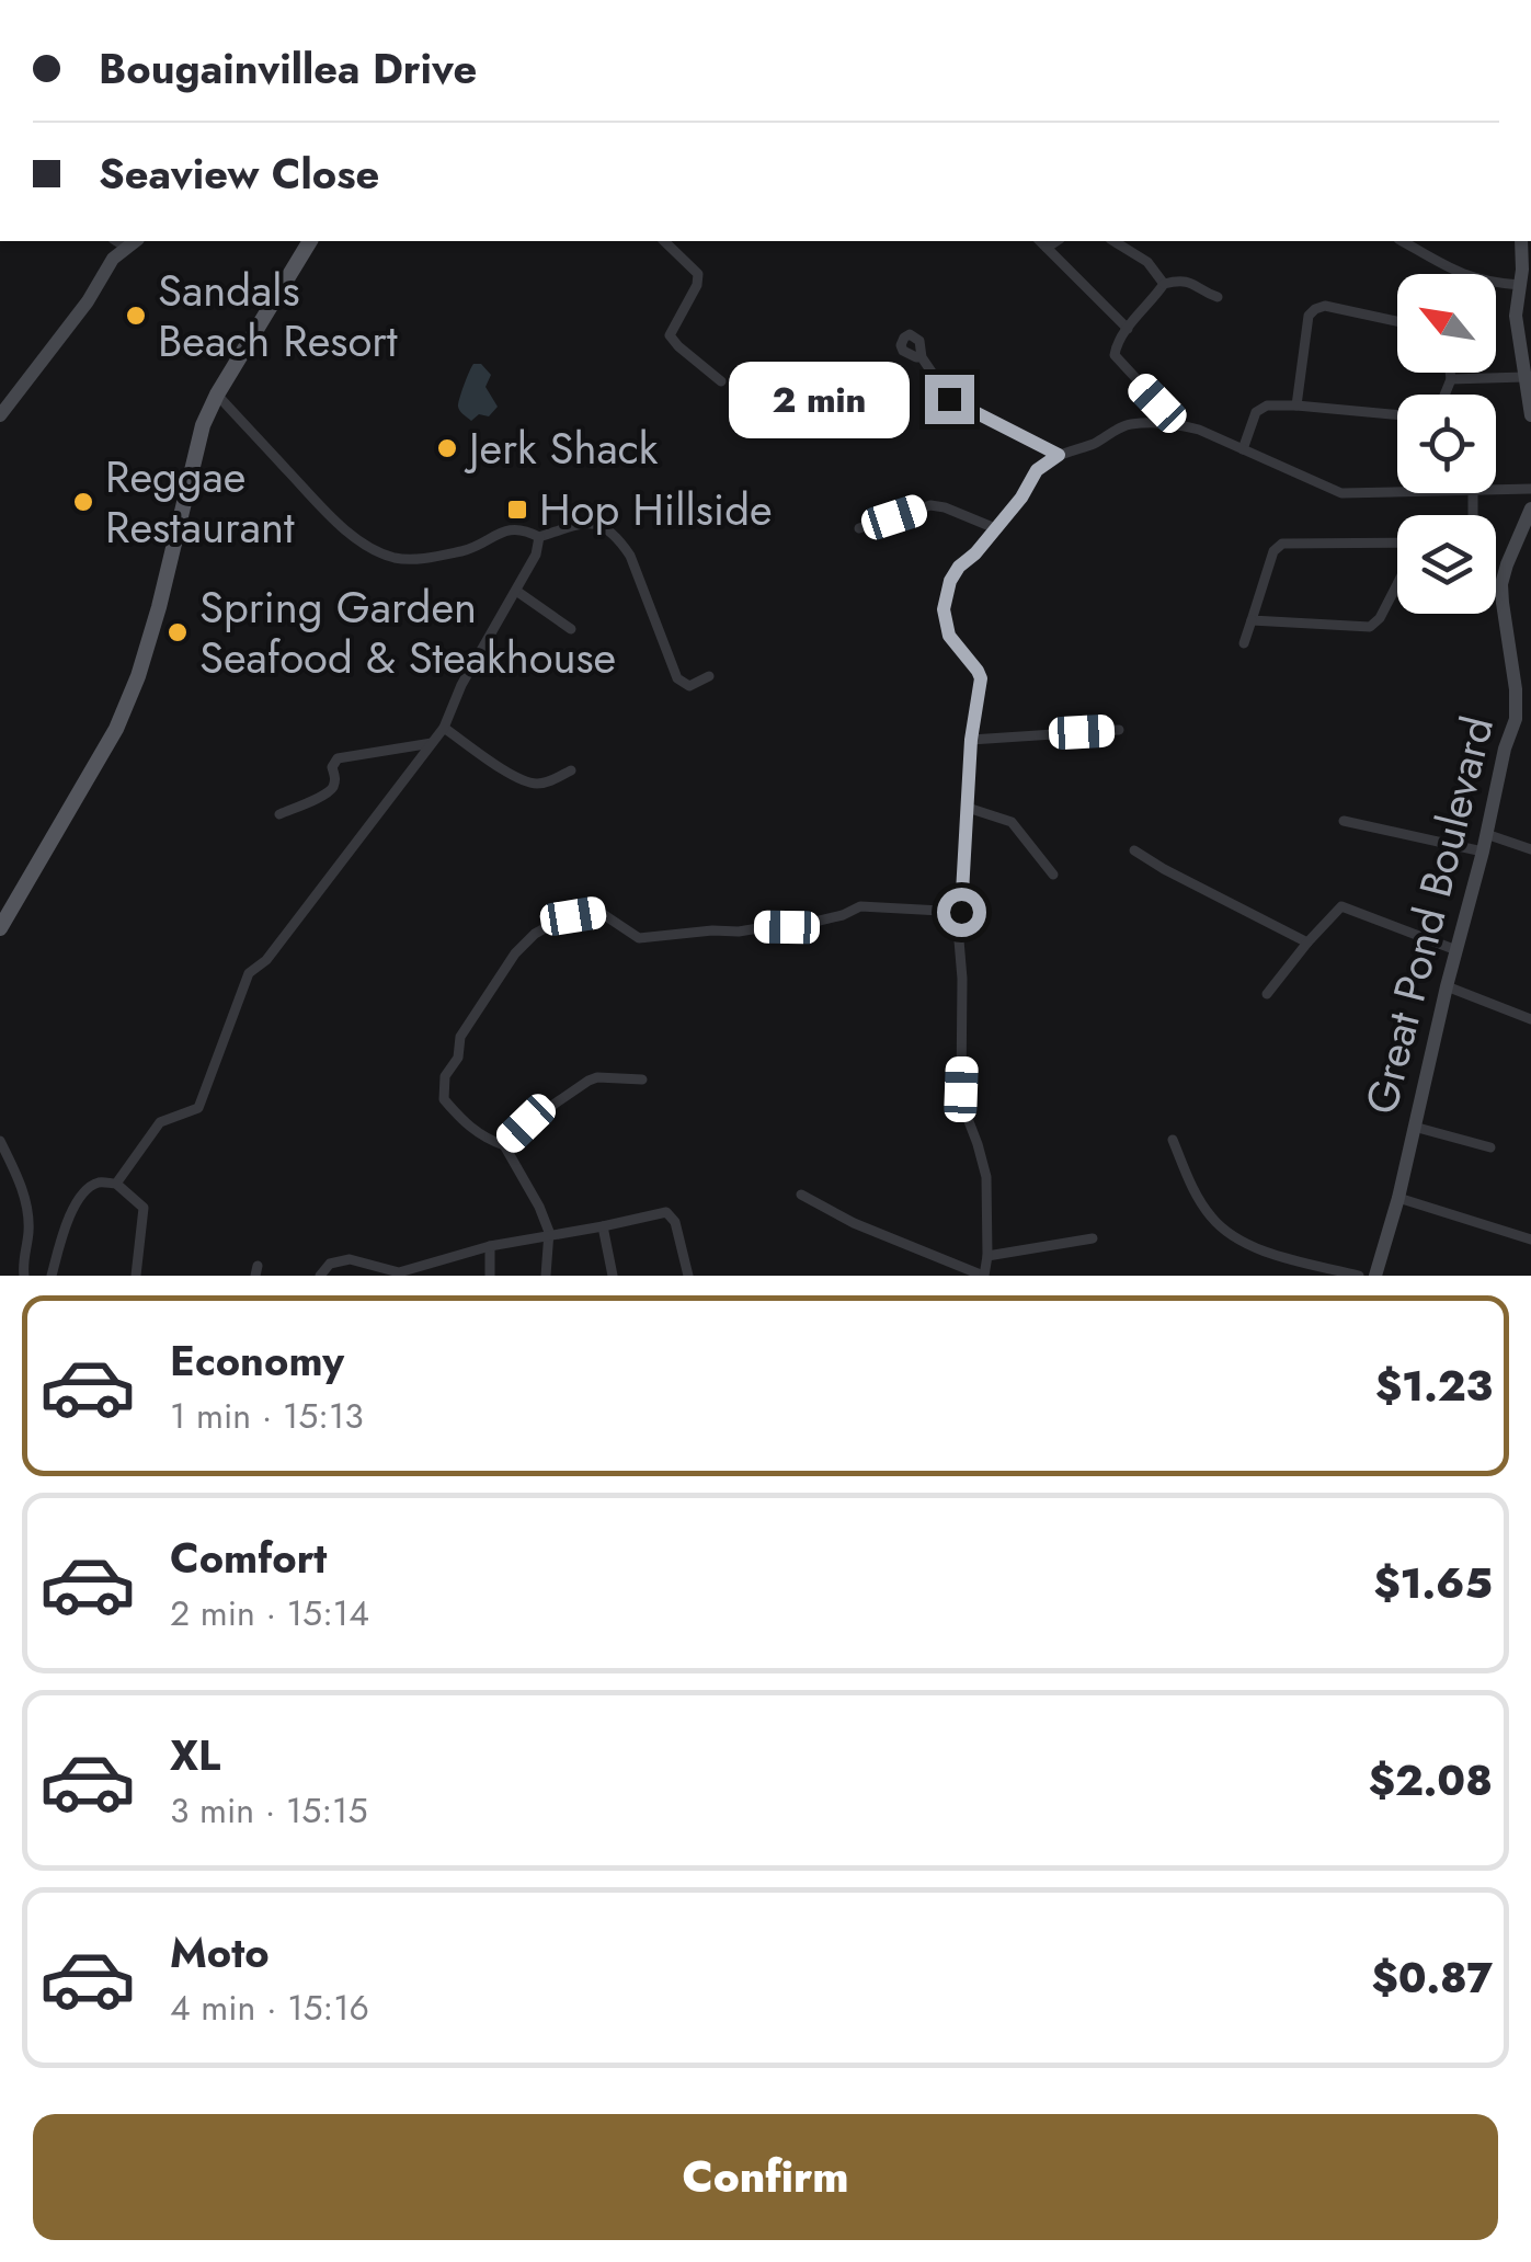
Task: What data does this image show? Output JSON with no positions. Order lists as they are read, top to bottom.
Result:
{
  "streets": {
    "street": ["Great Pond Boulevard"]
  },
  "places": {
    "other": [
      "Sandals Beach Resort",
      "Jerk Shack",
      "Reggae Restaurant",
      "Spring Garden Seafood & Steakhouse"
    ],
    "transit": ["Hop Hillside"]
  },
  "north": "top left",
  "page": {
    "banner": ["Bougainvillea Drive", "Seaview Close"],
    "bubble": "2 min",
    "list": [
      {
        "name": "Economy",
        "note": "1 min · 15:13",
        "value": "$1.23"
      },
      {
        "name": "Comfort",
        "note": "2 min · 15:14",
        "value": "$1.65"
      },
      {
        "name": "XL",
        "note": "3 min · 15:15",
        "value": "$2.08"
      },
      {
        "name": "Moto",
        "note": "4 min · 15:16",
        "value": "$0.87"
      }
    ],
    "buttons": "Confirm"
  }
}
